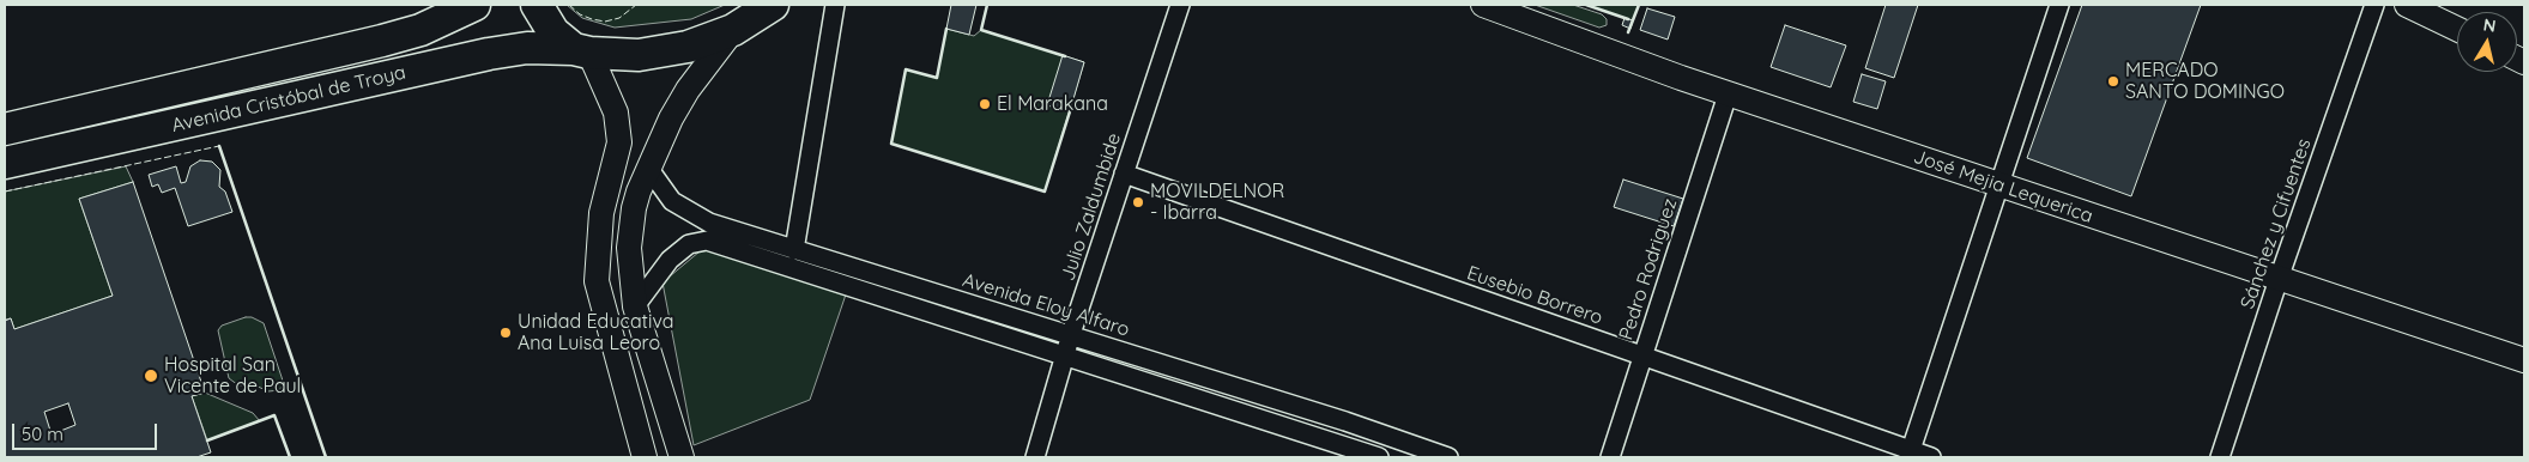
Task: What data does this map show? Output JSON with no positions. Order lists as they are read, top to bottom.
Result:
{
  "streets": {
    "highway": ["Avenida Cristóbal de Troya"],
    "street": [
      "José Mejia Lequerica",
      "Julio Zaldumbide",
      "Sánchez y Cifuentes",
      "Pedro Rodriguez",
      "Eusebio Borrero",
      "Avenida Eloy Alfaro"
    ]
  },
  "crossings": [
    ["José Mejia Lequerica", "Sánchez y Cifuentes"],
    ["José Mejia Lequerica", "Pedro Rodriguez"],
    ["Julio Zaldumbide", "Eusebio Borrero"],
    ["Julio Zaldumbide", "Avenida Eloy Alfaro"],
    ["Pedro Rodriguez", "Eusebio Borrero"]
  ],
  "places": [
    "MERCADO SANTO DOMINGO",
    "El Marakana",
    "MOVILDELNOR - Ibarra",
    "Unidad Educativa Ana Luisa Leoro",
    "Hospital San Vicente de Paul"
  ],
  "scale_bar": "50 m",
  "north": "top"
}
